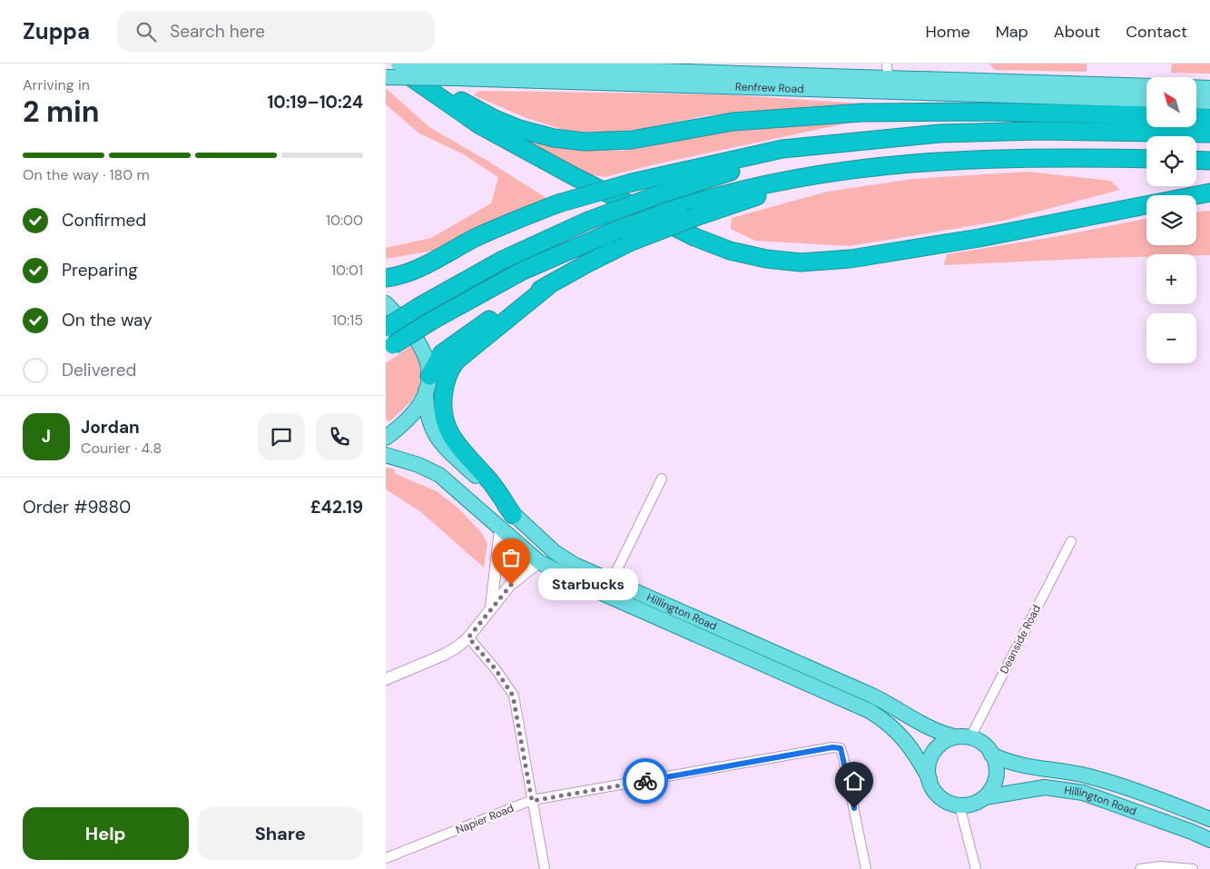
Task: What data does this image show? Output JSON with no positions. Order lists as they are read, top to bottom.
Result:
{
  "streets": {
    "main road": ["Renfrew Road", "Hillington Road"],
    "street": ["Deanside Road", "Napier Road"]
  },
  "crossings": [
    ["Hillington Road", "Deanside Road"]
  ],
  "places": ["Starbucks"],
  "north": "top left",
  "page": {
    "header": "Zuppa",
    "search": "Search here",
    "nav": [
      "Home",
      "Map",
      "About",
      "Contact"
    ],
    "heading": ["2 min", "Arriving in", "10:19–10:24"],
    "panel": [
      "Jordan",
      "Courier · 4.8",
      "Order #9880",
      "£42.19"
    ],
    "map_buttons": ["+", "−"],
    "bar": "On the way · 180 m",
    "list": [
      ["Confirmed", "10:00"],
      ["Preparing", "10:01"],
      ["On the way", "10:15"],
      "Delivered"
    ],
    "round": "J",
    "bubble": "Starbucks",
    "buttons": ["Help", "Share"]
  }
}
